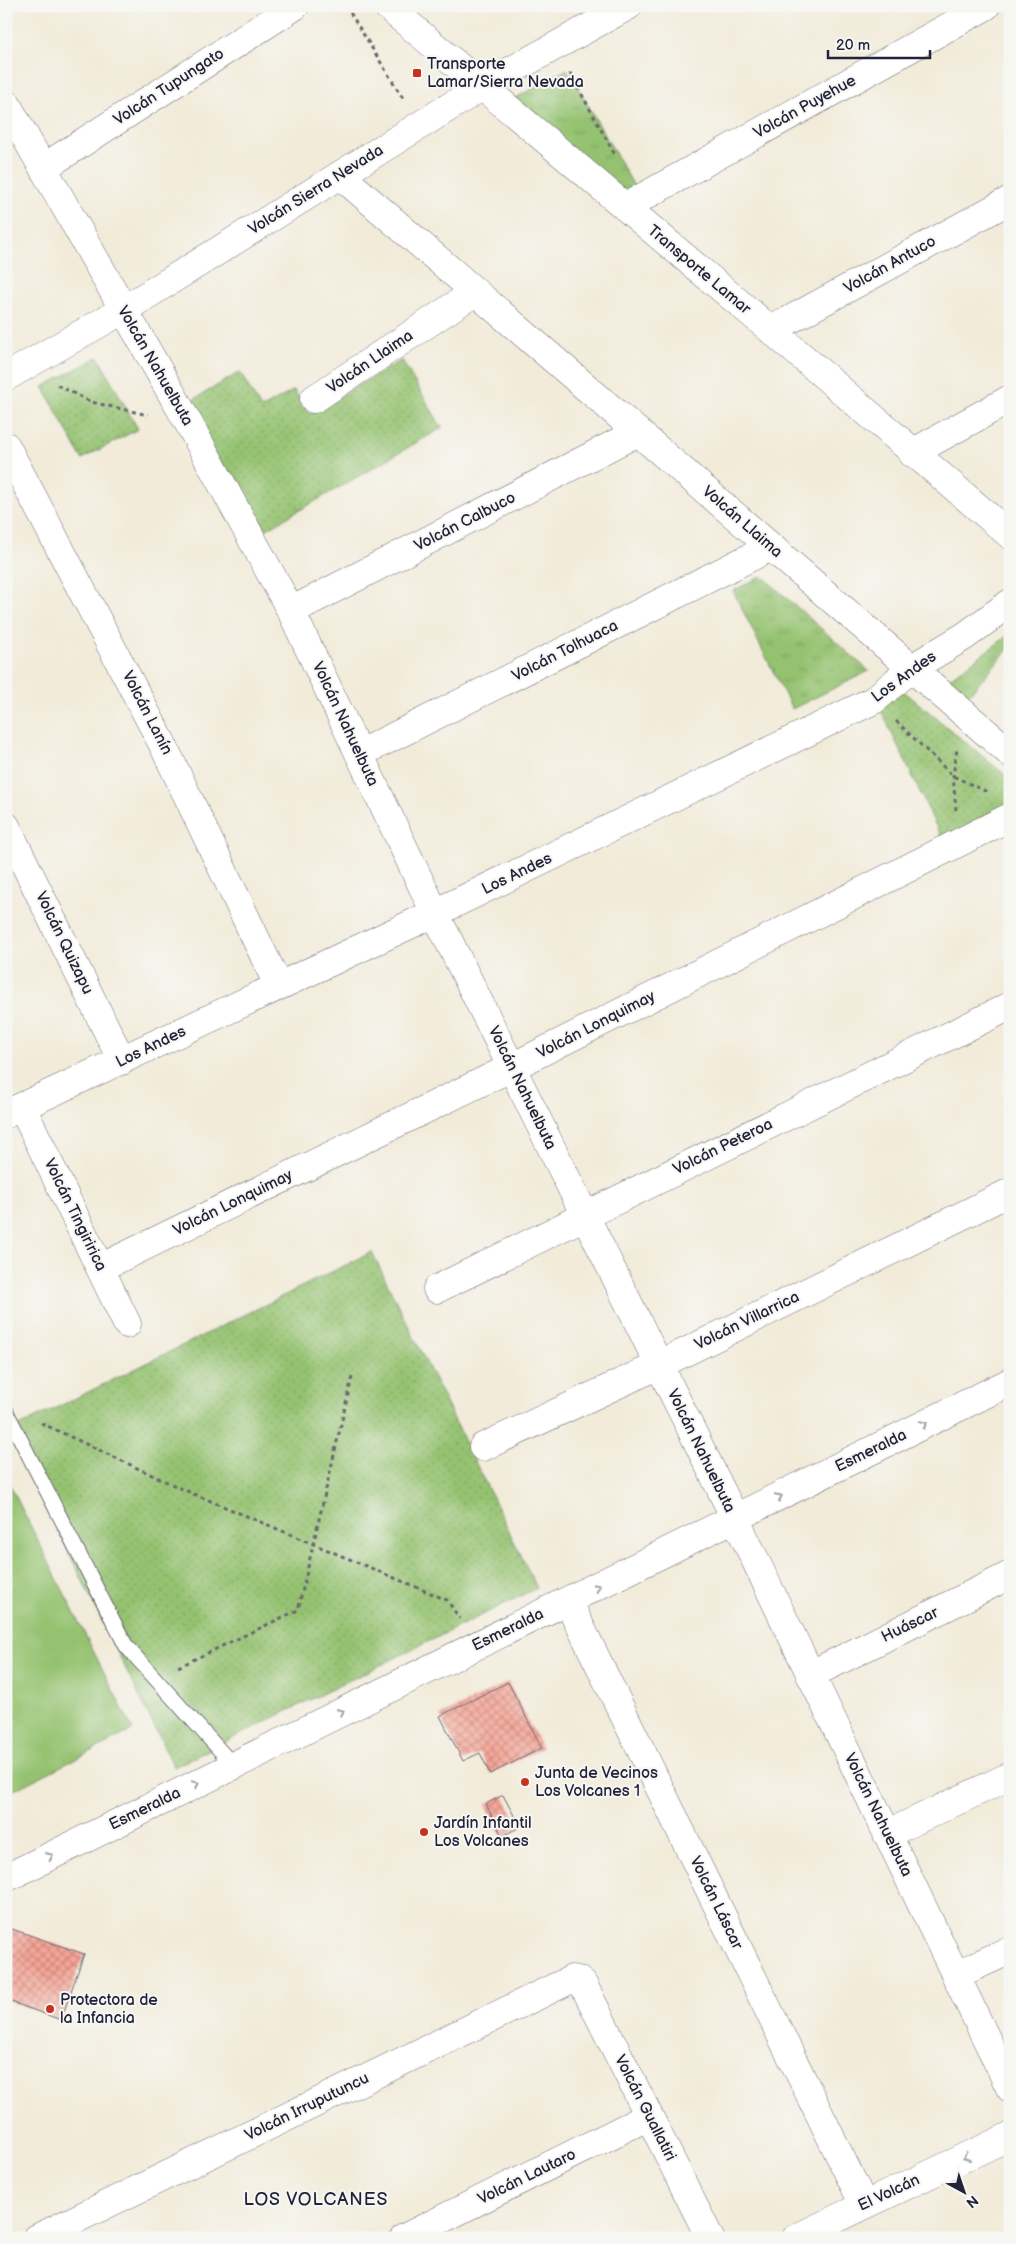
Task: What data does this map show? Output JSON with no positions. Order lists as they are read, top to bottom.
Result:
{
  "streets": {
    "street": [
      "Volcán Tupungato",
      "Volcán Puyehue",
      "Volcán Sierra Nevada",
      "Volcán Antuco",
      "Transporte Lamar",
      "Volcán Llaima",
      "Volcán Nahuelbuta",
      "Volcán Calbuco",
      "Volcán Tolhuaca",
      "Los Andes",
      "Volcán Lanín",
      "Volcán Quizapu",
      "Volcán Lonquimay",
      "Volcán Peteroa",
      "Volcán Tingiririca",
      "Volcán Villarrica",
      "Esmeralda",
      "Huáscar",
      "Volcán Láscar",
      "Volcán Irruputuncu",
      "Volcán Guallatiri",
      "Volcán Lautaro",
      "El Volcán"
    ]
  },
  "crossings": [
    ["Volcán Tupungato", "Volcán Nahuelbuta"],
    ["Volcán Puyehue", "Transporte Lamar"],
    ["Volcán Sierra Nevada", "Transporte Lamar"],
    ["Volcán Sierra Nevada", "Volcán Llaima"],
    ["Volcán Sierra Nevada", "Volcán Nahuelbuta"],
    ["Volcán Antuco", "Transporte Lamar"],
    ["Volcán Llaima", "Volcán Calbuco"],
    ["Volcán Llaima", "Volcán Tolhuaca"],
    ["Volcán Llaima", "Los Andes"],
    ["Volcán Nahuelbuta", "Volcán Calbuco"],
    ["Volcán Nahuelbuta", "Volcán Tolhuaca"],
    ["Volcán Nahuelbuta", "Los Andes"],
    ["Volcán Nahuelbuta", "Volcán Lonquimay"],
    ["Volcán Nahuelbuta", "Volcán Peteroa"],
    ["Volcán Nahuelbuta", "Volcán Villarrica"],
    ["Volcán Nahuelbuta", "Esmeralda"],
    ["Volcán Nahuelbuta", "Huáscar"],
    ["Los Andes", "Volcán Lanín"],
    ["Los Andes", "Volcán Quizapu"],
    ["Los Andes", "Volcán Tingiririca"],
    ["Volcán Lonquimay", "Volcán Tingiririca"],
    ["Esmeralda", "Volcán Láscar"],
    ["Volcán Láscar", "El Volcán"],
    ["Volcán Irruputuncu", "Volcán Guallatiri"],
    ["Volcán Guallatiri", "Volcán Lautaro"]
  ],
  "one_way": ["Esmeralda", "El Volcán"],
  "districts": ["LOS VOLCANES"],
  "places": {
    "transit": ["Transporte Lamar/Sierra Nevada"],
    "other": ["Junta de Vecinos Los Volcanes 1", "Jardín Infantil Los Volcanes", "Protectora de la Infancia"]
  },
  "scale_bar": "20 m",
  "north": "bottom right"
}
